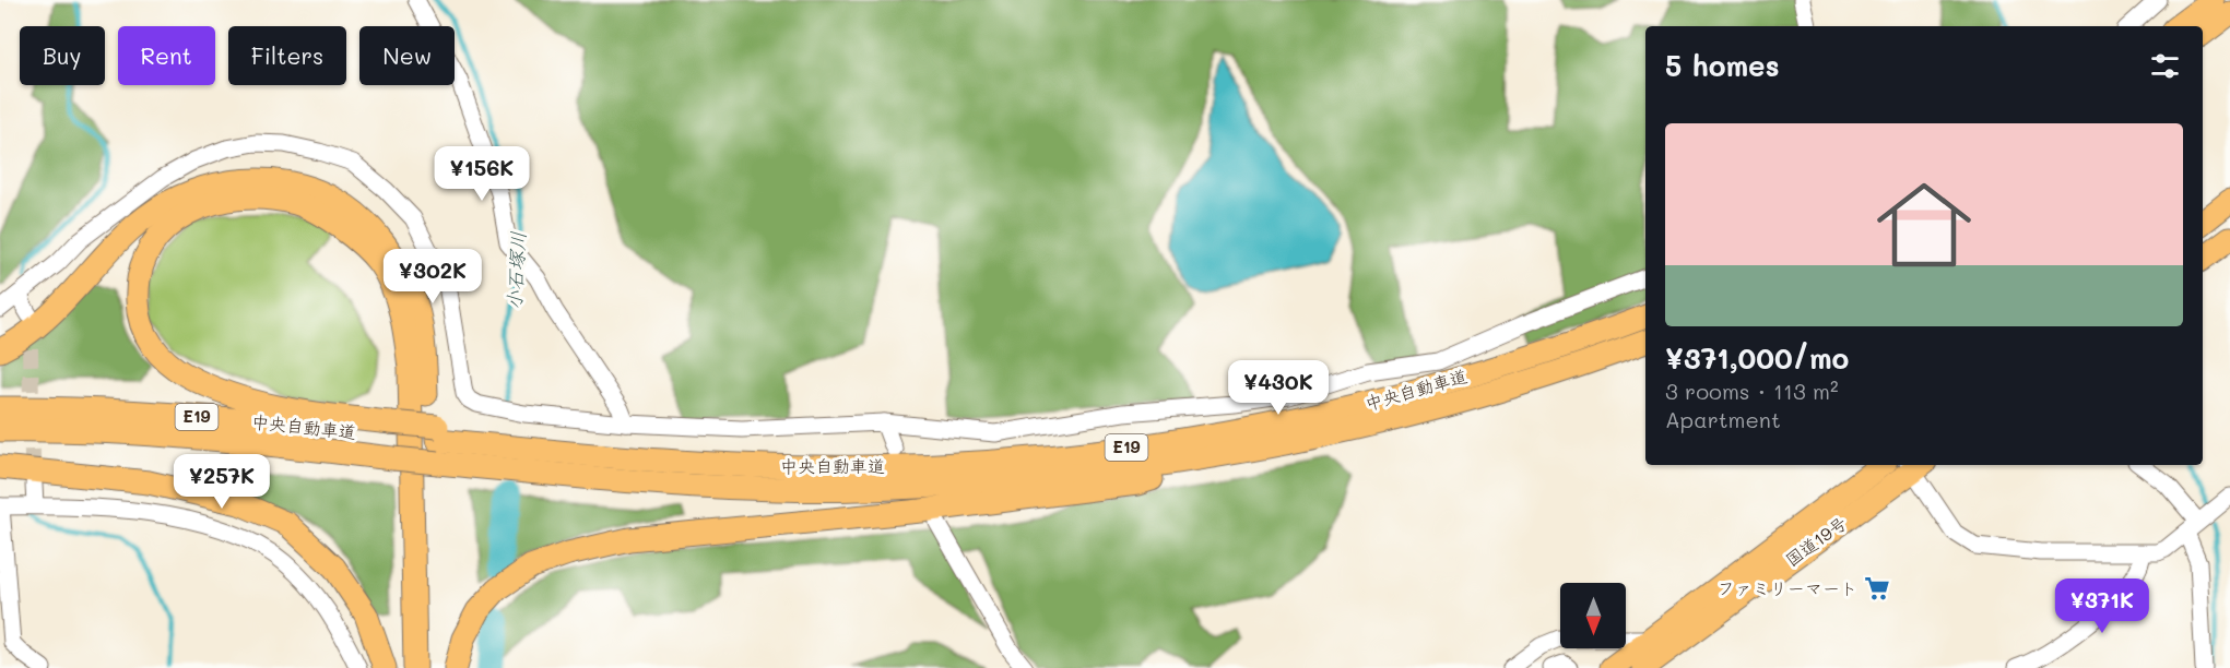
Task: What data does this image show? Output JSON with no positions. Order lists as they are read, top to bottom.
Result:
{
  "streets": {
    "highway": ["中央自動車道", "E19", "国道19号"]
  },
  "water": ["小石塚川"],
  "places": {
    "supermarket": ["ファミリーマート"]
  },
  "north": "bottom",
  "page": {
    "chip": [
      "Buy",
      "Rent",
      "Filters",
      "New"
    ],
    "heading": "5 homes",
    "list": [
      {
        "name": "¥371,000/mo",
        "note": "3 rooms · 113 m² · Apartment"
      }
    ],
    "price": [
      "¥156K",
      "¥302K",
      "¥430K",
      "¥257K",
      "¥371K"
    ]
  }
}
